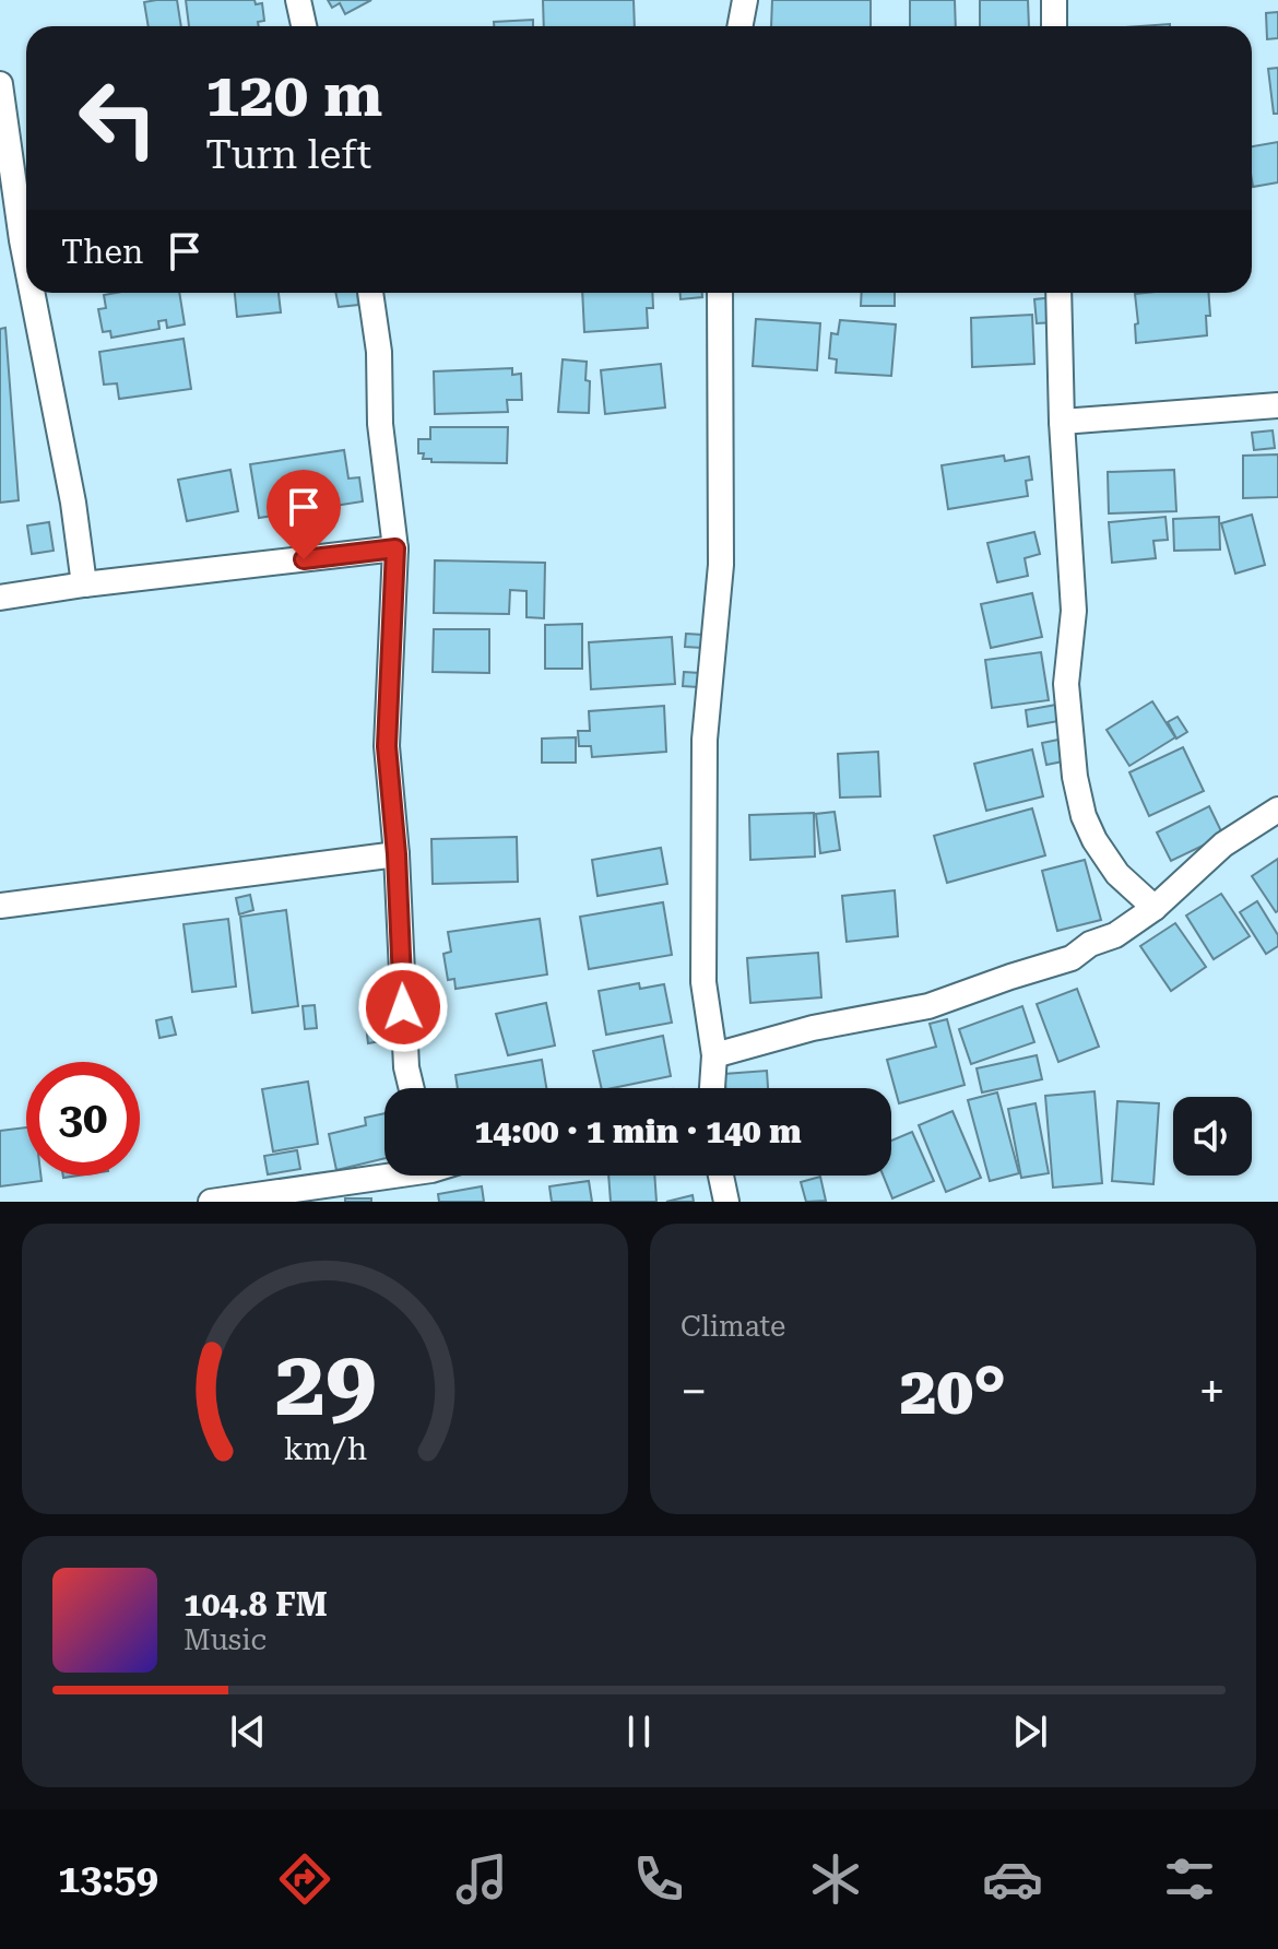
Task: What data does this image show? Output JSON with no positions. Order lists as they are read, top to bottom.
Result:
{
  "page": {
    "turn": ["120 m", "Turn left"],
    "then": "Then",
    "limit": "30",
    "trip": "14:00 · 1 min · 140 m",
    "tile": "Climate",
    "heat": ["−", "20°", "+"],
    "song": ["104.8 FM", "Music"],
    "tabs": "13:59",
    "gauge": ["29", "km/h"]
  }
}
